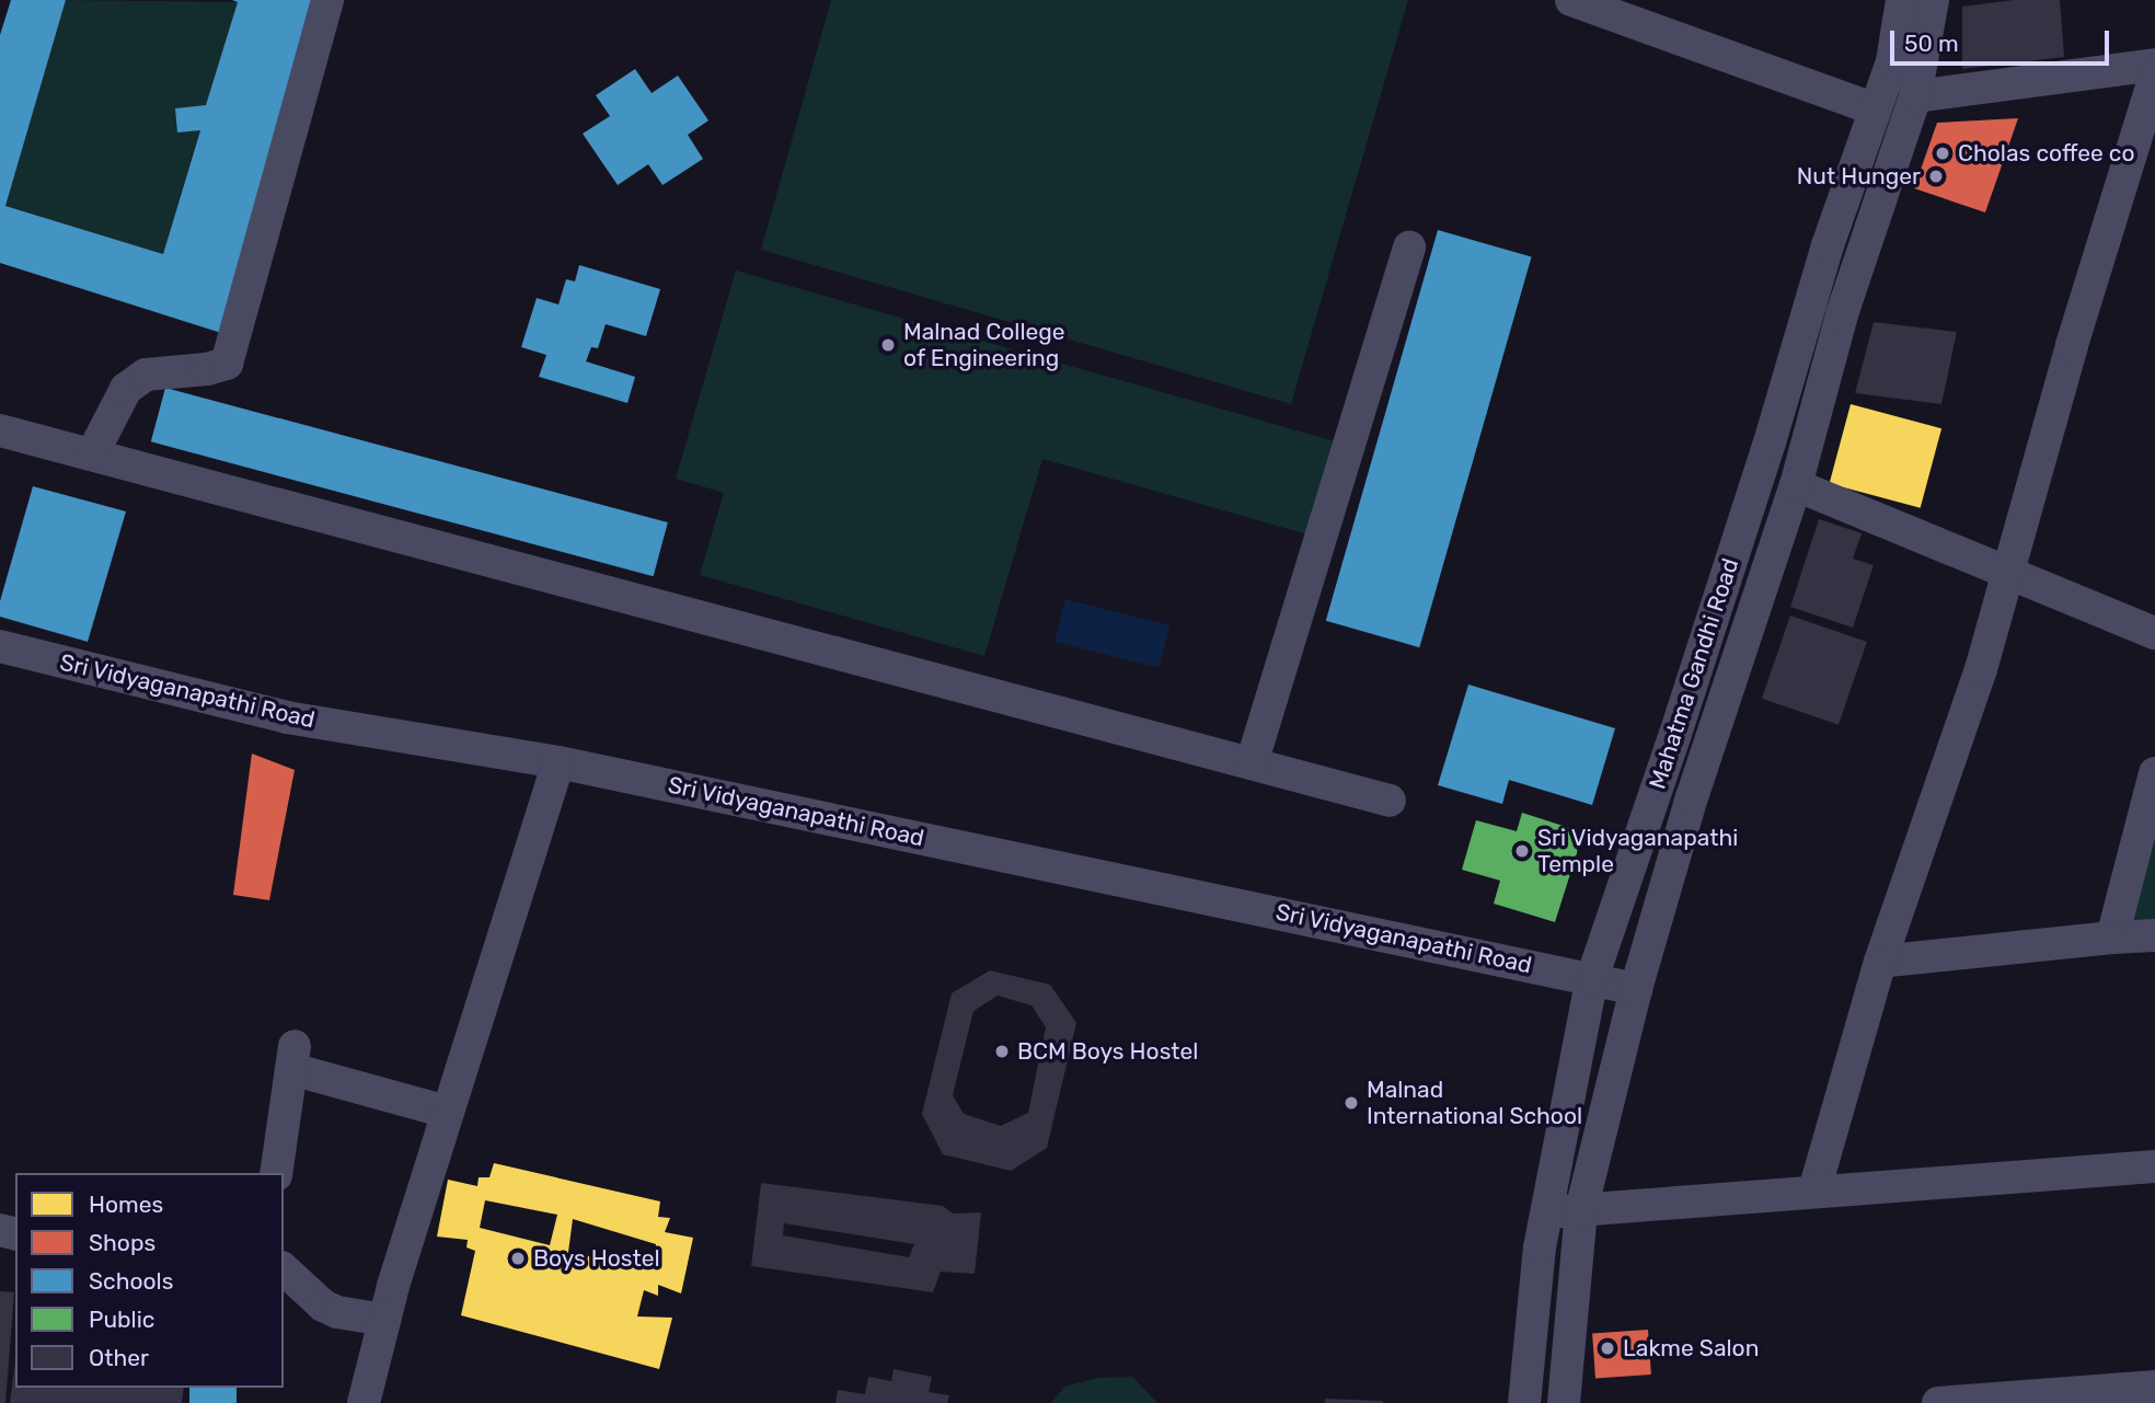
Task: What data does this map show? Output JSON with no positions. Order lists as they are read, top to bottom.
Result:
{
  "streets": {
    "street": ["Mahatma Gandhi Road", "Sri Vidyaganapathi Road"]
  },
  "crossings": [
    ["Mahatma Gandhi Road", "Sri Vidyaganapathi Road"]
  ],
  "places": [
    "Cholas coffee co",
    "Nut Hunger",
    "Malnad College of Engineering",
    "Sri Vidyaganapathi Temple",
    "BCM Boys Hostel",
    "Malnad International School",
    "Boys Hostel",
    "Lakme Salon"
  ],
  "legend": [
    "Homes",
    "Shops",
    "Schools",
    "Public",
    "Other"
  ],
  "scale_bar": "50 m"
}
